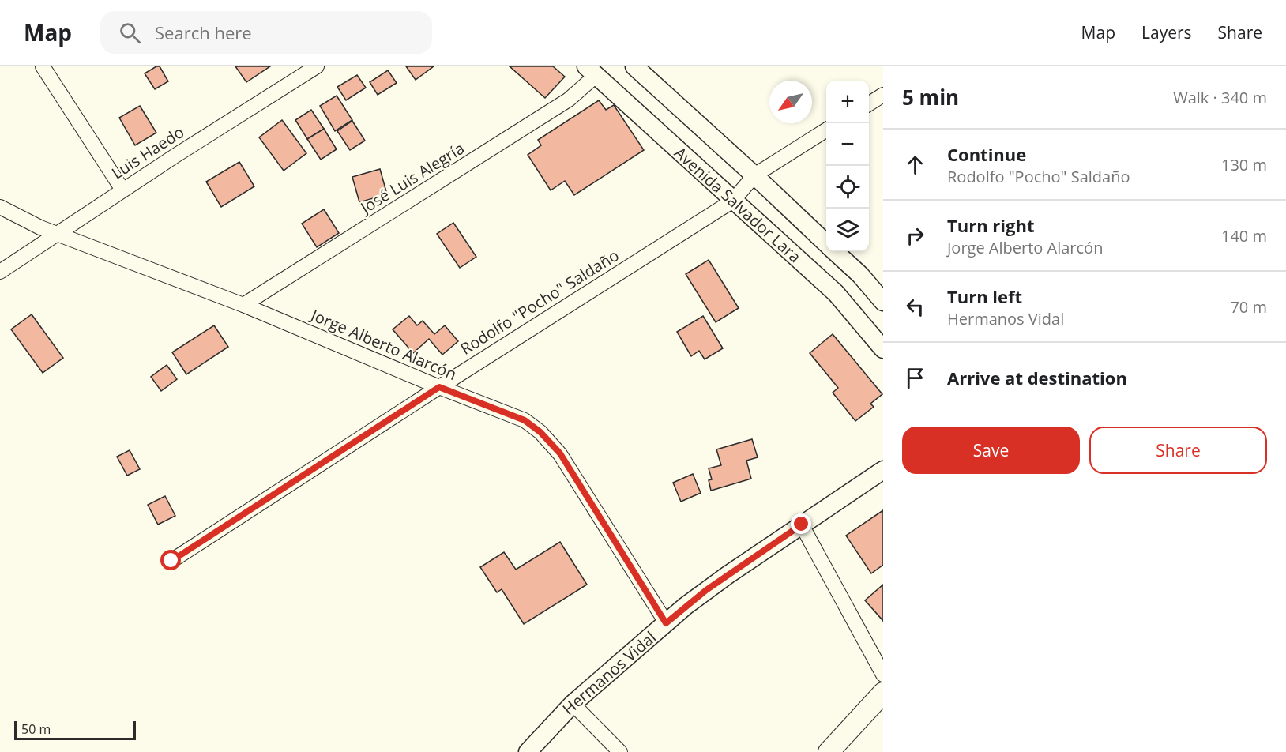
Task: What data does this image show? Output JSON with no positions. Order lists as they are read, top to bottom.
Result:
{
  "streets": {
    "street": [
      "Luis Haedo",
      "José Luis Alegría",
      "Avenida Salvador Lara",
      "Rodolfo \"Pocho\" Saldaño",
      "Jorge Alberto Alarcón",
      "Hermanos Vidal"
    ]
  },
  "crossings": [
    ["Luis Haedo", "Jorge Alberto Alarcón"],
    ["José Luis Alegría", "Avenida Salvador Lara"],
    ["José Luis Alegría", "Jorge Alberto Alarcón"],
    ["Avenida Salvador Lara", "Rodolfo \"Pocho\" Saldaño"],
    ["Rodolfo \"Pocho\" Saldaño", "Jorge Alberto Alarcón"],
    ["Jorge Alberto Alarcón", "Hermanos Vidal"]
  ],
  "scale_bar": "50 m",
  "north": "bottom left",
  "page": {
    "header": "Map",
    "search": "Search here",
    "nav": ["Map", "Layers", "Share"],
    "heading": ["5 min", "Walk · 340 m"],
    "map_buttons": ["+", "−"],
    "list": [
      ["Continue", "Rodolfo \"Pocho\" Saldaño", "130 m"],
      ["Turn right", "Jorge Alberto Alarcón", "140 m"],
      ["Turn left", "Hermanos Vidal", "70 m"],
      "Arrive at destination"
    ],
    "buttons": ["Save", "Share"],
    "scale": "50 m"
  }
}
